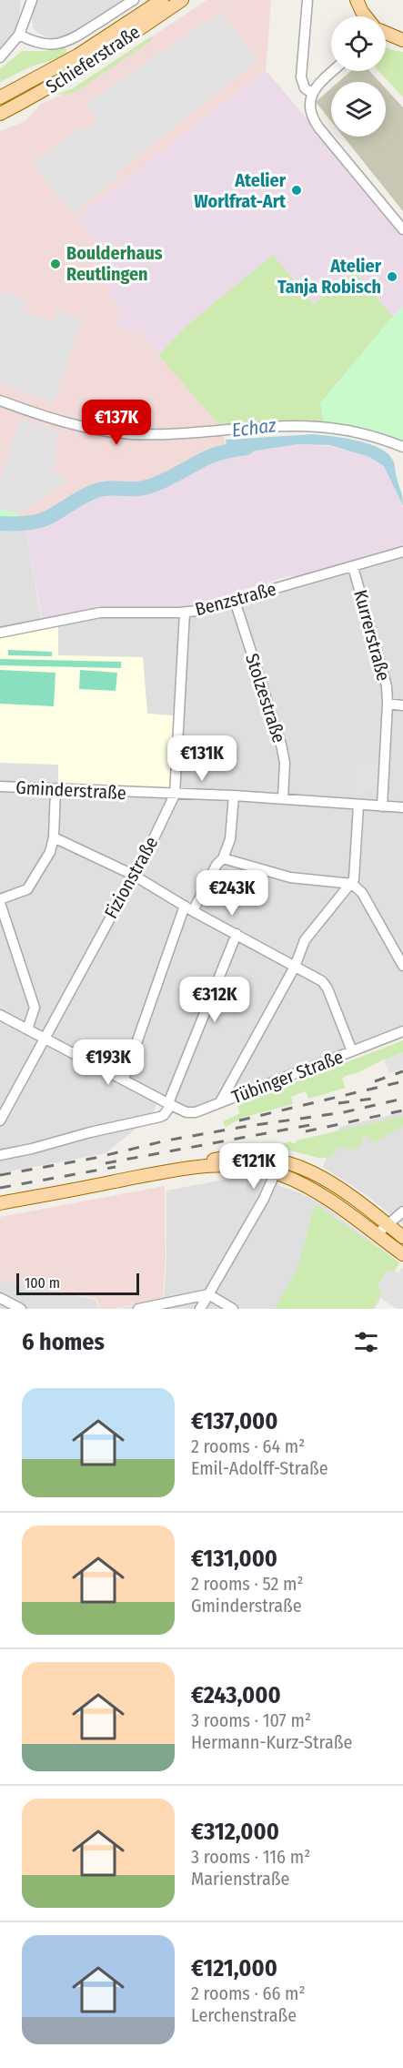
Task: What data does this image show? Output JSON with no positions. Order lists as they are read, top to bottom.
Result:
{
  "streets": {
    "main road": ["Schieferstraße"],
    "street": [
      "Benzstraße",
      "Kurrerstraße",
      "Stolzestraße",
      "Gminderstraße",
      "Fizionstraße",
      "Tübinger Straße"
    ]
  },
  "crossings": [
    ["Benzstraße", "Kurrerstraße"],
    ["Benzstraße", "Stolzestraße"],
    ["Benzstraße", "Fizionstraße"],
    ["Kurrerstraße", "Gminderstraße"],
    ["Stolzestraße", "Gminderstraße"],
    ["Gminderstraße", "Fizionstraße"],
    ["Fizionstraße", "Tübinger Straße"]
  ],
  "water": ["Echaz"],
  "places": ["Atelier Worlfrat-Art", "Boulderhaus Reutlingen", "Atelier Tanja Robisch"],
  "scale_bar": "100 m",
  "page": {
    "price": [
      "€137K",
      "€131K",
      "€243K",
      "€312K",
      "€193K",
      "€121K"
    ],
    "scale": "100 m",
    "heading": "6 homes",
    "list": [
      {
        "name": "€137,000",
        "note": "2 rooms · 64 m² · Emil-Adolff-Straße"
      },
      {
        "name": "€131,000",
        "note": "2 rooms · 52 m² · Gminderstraße"
      },
      {
        "name": "€243,000",
        "note": "3 rooms · 107 m² · Hermann-Kurz-Straße"
      },
      {
        "name": "€312,000",
        "note": "3 rooms · 116 m² · Marienstraße"
      },
      {
        "name": "€121,000",
        "note": "2 rooms · 66 m² · Lerchenstraße"
      }
    ]
  }
}
